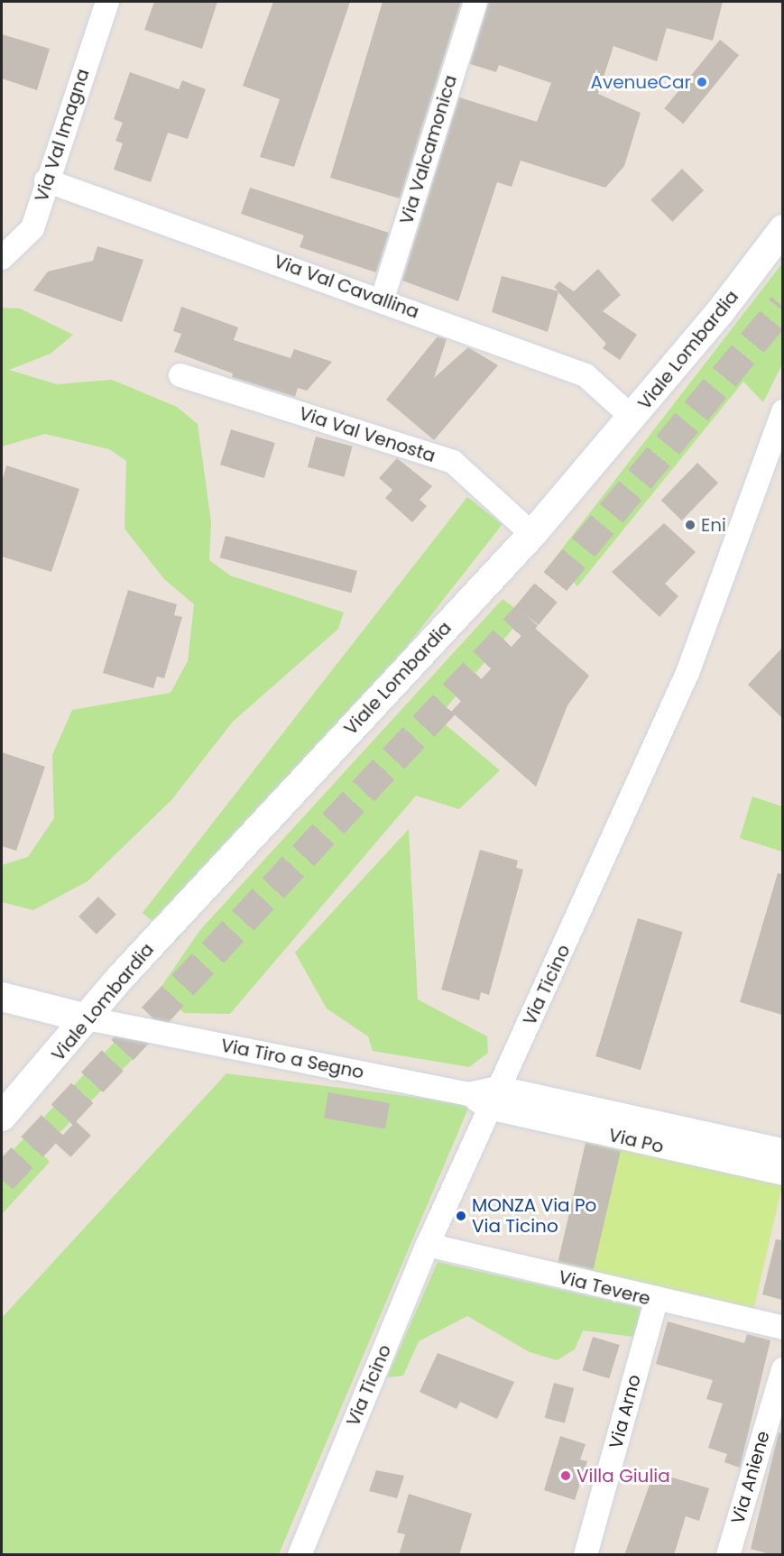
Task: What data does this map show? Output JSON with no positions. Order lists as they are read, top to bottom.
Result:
{
  "streets": {
    "street": [
      "Via Val Imagna",
      "Via Valcamonica",
      "Via Val Cavallina",
      "Viale Lombardia",
      "Via Val Venosta",
      "Via Ticino",
      "Via Tiro a Segno",
      "Via Po",
      "Via Tevere",
      "Via Arno",
      "Via Aniene"
    ]
  },
  "crossings": [
    ["Via Val Imagna", "Via Val Cavallina"],
    ["Via Valcamonica", "Via Val Cavallina"],
    ["Via Val Cavallina", "Viale Lombardia"],
    ["Viale Lombardia", "Via Val Venosta"],
    ["Viale Lombardia", "Via Tiro a Segno"],
    ["Via Ticino", "Via Tiro a Segno"],
    ["Via Ticino", "Via Po"],
    ["Via Ticino", "Via Tevere"],
    ["Via Tiro a Segno", "Via Po"],
    ["Via Tevere", "Via Arno"]
  ],
  "places": [
    "AvenueCar",
    "Eni",
    "MONZA Via Po Via Ticino",
    "Villa Giulia"
  ]
}
